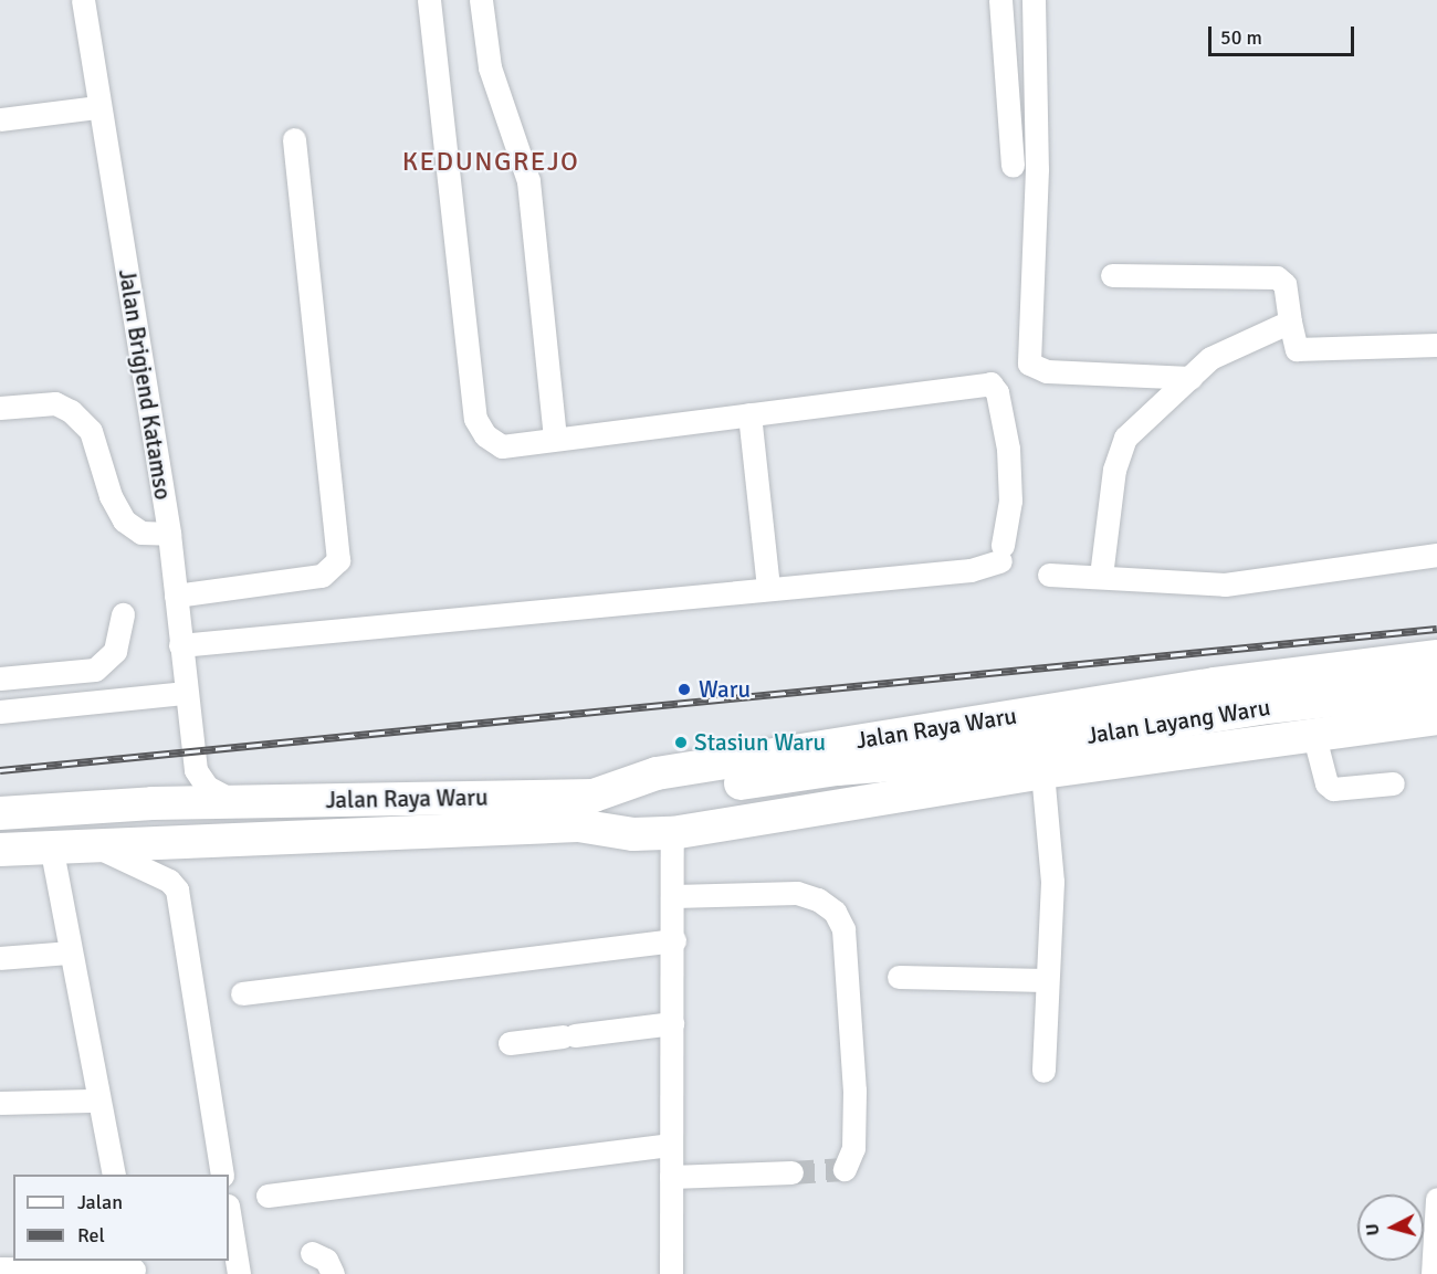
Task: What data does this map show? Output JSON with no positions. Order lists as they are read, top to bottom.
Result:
{
  "streets": {
    "highway": ["Jalan Layang Waru", "Jalan Raya Waru"],
    "street": ["Jalan Brigjend Katamso"]
  },
  "crossings": [
    ["Jalan Layang Waru", "Jalan Raya Waru"]
  ],
  "districts": ["KEDUNGREJO"],
  "places": ["Waru", "Stasiun Waru"],
  "legend": ["Jalan", "Rel"],
  "scale_bar": "50 m",
  "north": "left"
}
